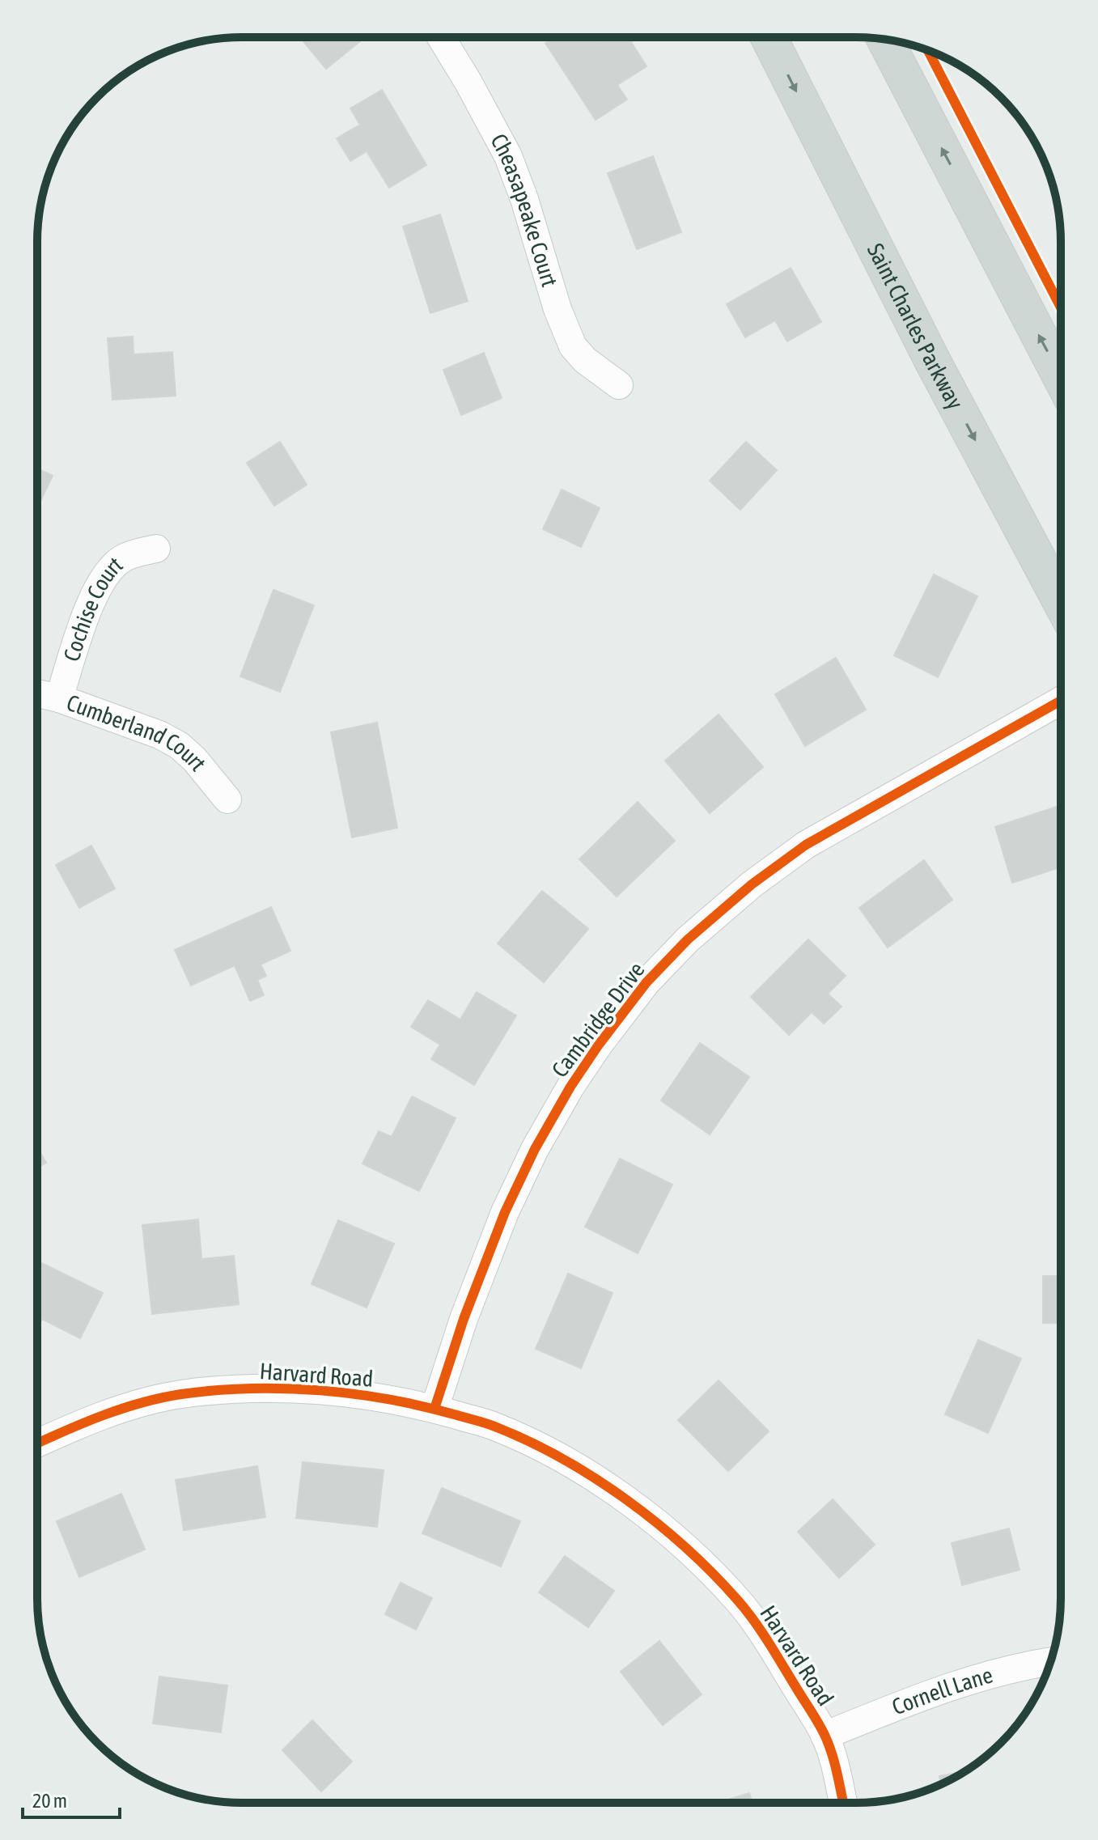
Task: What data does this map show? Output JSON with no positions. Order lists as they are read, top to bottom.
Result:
{
  "streets": {
    "main road": ["Saint Charles Parkway"],
    "street": [
      "Cheasapeake Court",
      "Cochise Court",
      "Cumberland Court",
      "Cambridge Drive",
      "Harvard Road",
      "Cornell Lane"
    ]
  },
  "crossings": [
    ["Cochise Court", "Cumberland Court"],
    ["Cambridge Drive", "Harvard Road"],
    ["Harvard Road", "Cornell Lane"]
  ],
  "scale_bar": "20 m"
}
